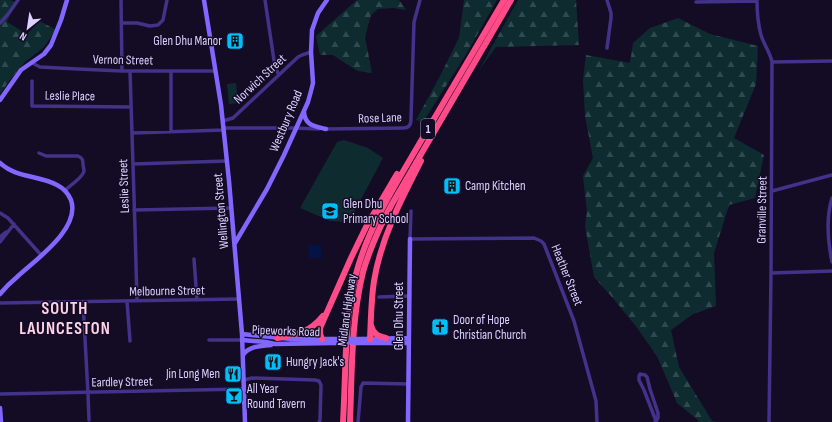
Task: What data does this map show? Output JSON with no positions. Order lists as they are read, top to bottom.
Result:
{
  "streets": {
    "highway": ["1", "Midland Highway"],
    "main road": [
      "Westbury Road",
      "Wellington Street",
      "Glen Dhu Street",
      "Pipeworks Road"
    ],
    "street": [
      "Vernon Street",
      "Norwich Street",
      "Leslie Place",
      "Rose Lane",
      "Leslie Street",
      "Granville Street",
      "Heather Street",
      "Melbourne Street",
      "Eardley Street"
    ]
  },
  "crossings": [
    ["Vernon Street", "Leslie Street"],
    ["Vernon Street", "Wellington Street"],
    ["Norwich Street", "Westbury Road"],
    ["Norwich Street", "Wellington Street"],
    ["Leslie Place", "Leslie Street"],
    ["Rose Lane", "Westbury Road"],
    ["Rose Lane", "Leslie Street"],
    ["Rose Lane", "Wellington Street"],
    ["Westbury Road", "Wellington Street"],
    ["Leslie Street", "Melbourne Street"],
    ["Wellington Street", "Melbourne Street"],
    ["Wellington Street", "Pipeworks Road"],
    ["Wellington Street", "Eardley Street"],
    ["Heather Street", "Glen Dhu Street"],
    ["Glen Dhu Street", "Pipeworks Road"]
  ],
  "districts": ["SOUTH LAUNCESTON"],
  "places": {
    "building": ["Glen Dhu Manor", "Camp Kitchen"],
    "school or university": ["Glen Dhu Primary School"],
    "church": ["Door of Hope Christian Church"],
    "restaurant": ["Hungry Jack's", "Jin Long Men"],
    "bar": ["All Year Round Tavern"]
  },
  "north": "bottom left"
}
